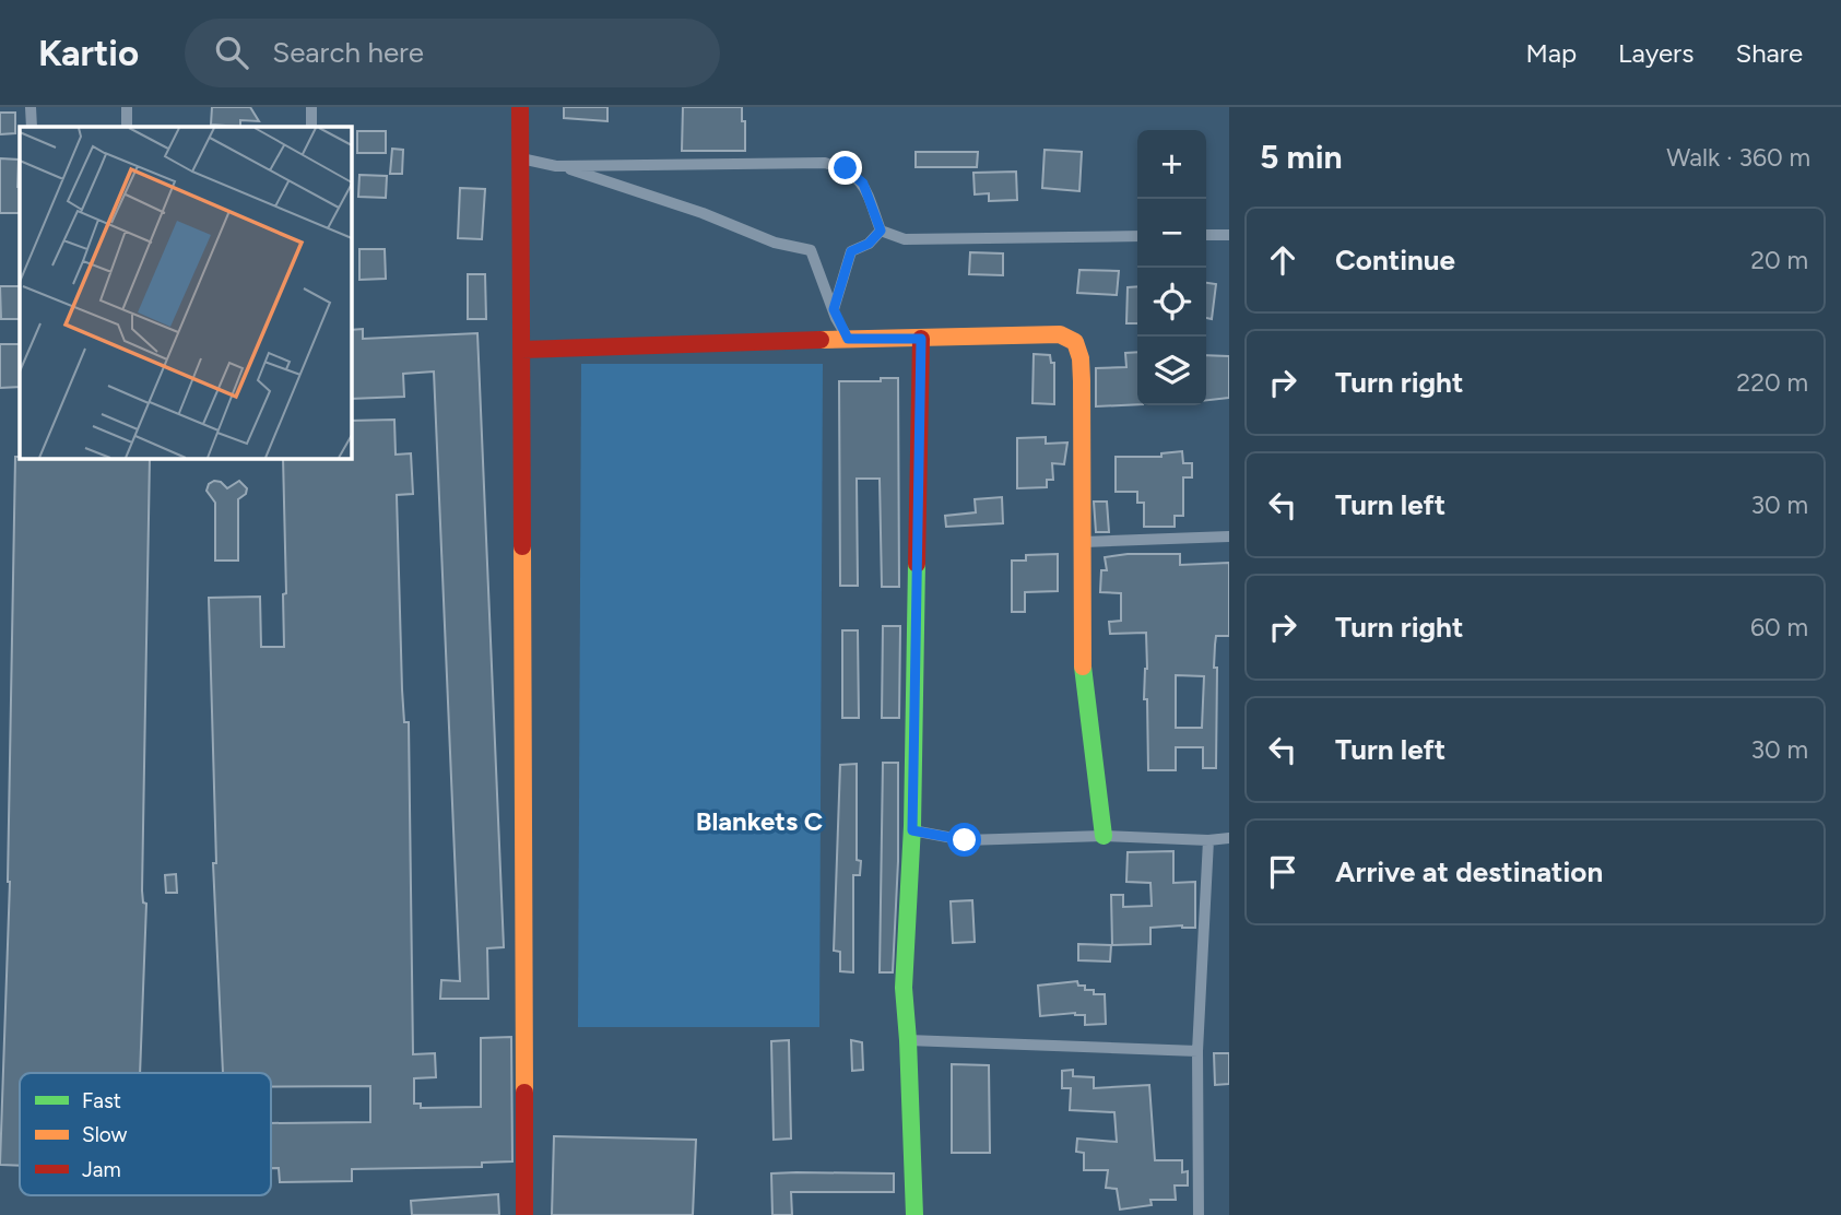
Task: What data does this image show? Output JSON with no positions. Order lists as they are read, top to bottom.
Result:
{
  "districts": ["Blankets C"],
  "legend": ["Fast", "Slow", "Jam"],
  "page": {
    "header": "Kartio",
    "search": "Search here",
    "nav": ["Map", "Layers", "Share"],
    "heading": ["5 min", "Walk · 360 m"],
    "map_buttons": ["+", "−"],
    "list": [
      ["Continue", "20 m"],
      ["Turn right", "220 m"],
      ["Turn left", "30 m"],
      ["Turn right", "60 m"],
      ["Turn left", "30 m"],
      "Arrive at destination"
    ]
  }
}
